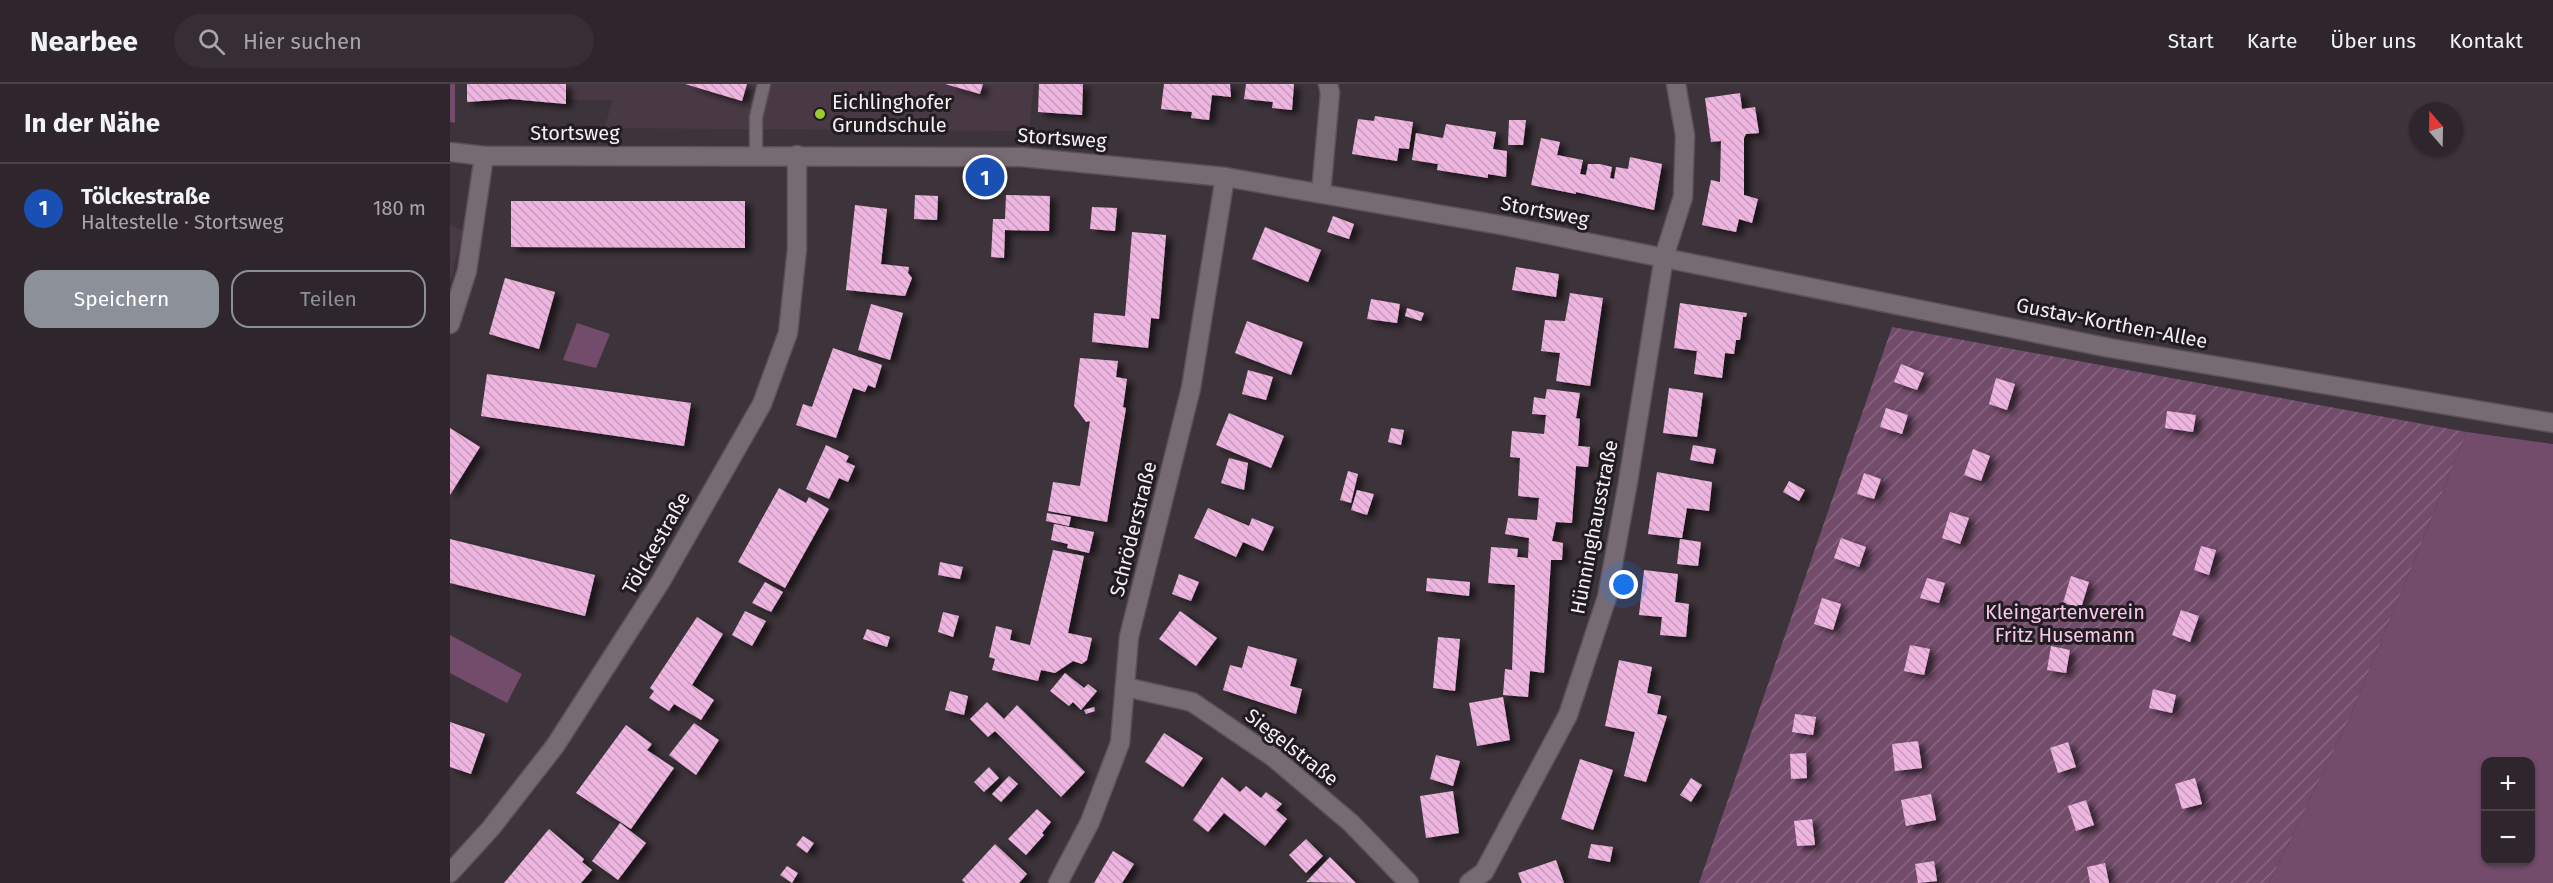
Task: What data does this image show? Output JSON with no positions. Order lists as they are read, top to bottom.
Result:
{
  "streets": {
    "street": [
      "Stortsweg",
      "Gustav-Korthen-Allee",
      "Hünninghausstraße",
      "Schröderstraße",
      "Tölckestraße",
      "Siegelstraße"
    ]
  },
  "crossings": [
    ["Stortsweg", "Gustav-Korthen-Allee"],
    ["Stortsweg", "Hünninghausstraße"],
    ["Stortsweg", "Schröderstraße"],
    ["Stortsweg", "Tölckestraße"],
    ["Gustav-Korthen-Allee", "Hünninghausstraße"],
    ["Schröderstraße", "Siegelstraße"]
  ],
  "parks": ["Kleingartenverein Fritz Husemann"],
  "places": ["Eichlinghofer Grundschule"],
  "north": "top",
  "page": {
    "header": "Nearbee",
    "search": "Hier suchen",
    "nav": [
      "Start",
      "Karte",
      "Über uns",
      "Kontakt"
    ],
    "heading": "In der Nähe",
    "pins": "1",
    "list": [
      {
        "mark": "1",
        "name": "Tölckestraße",
        "note": "Haltestelle · Stortsweg",
        "value": "180 m"
      }
    ],
    "buttons": ["Speichern", "Teilen"],
    "map_buttons": ["+", "−"]
  }
}
